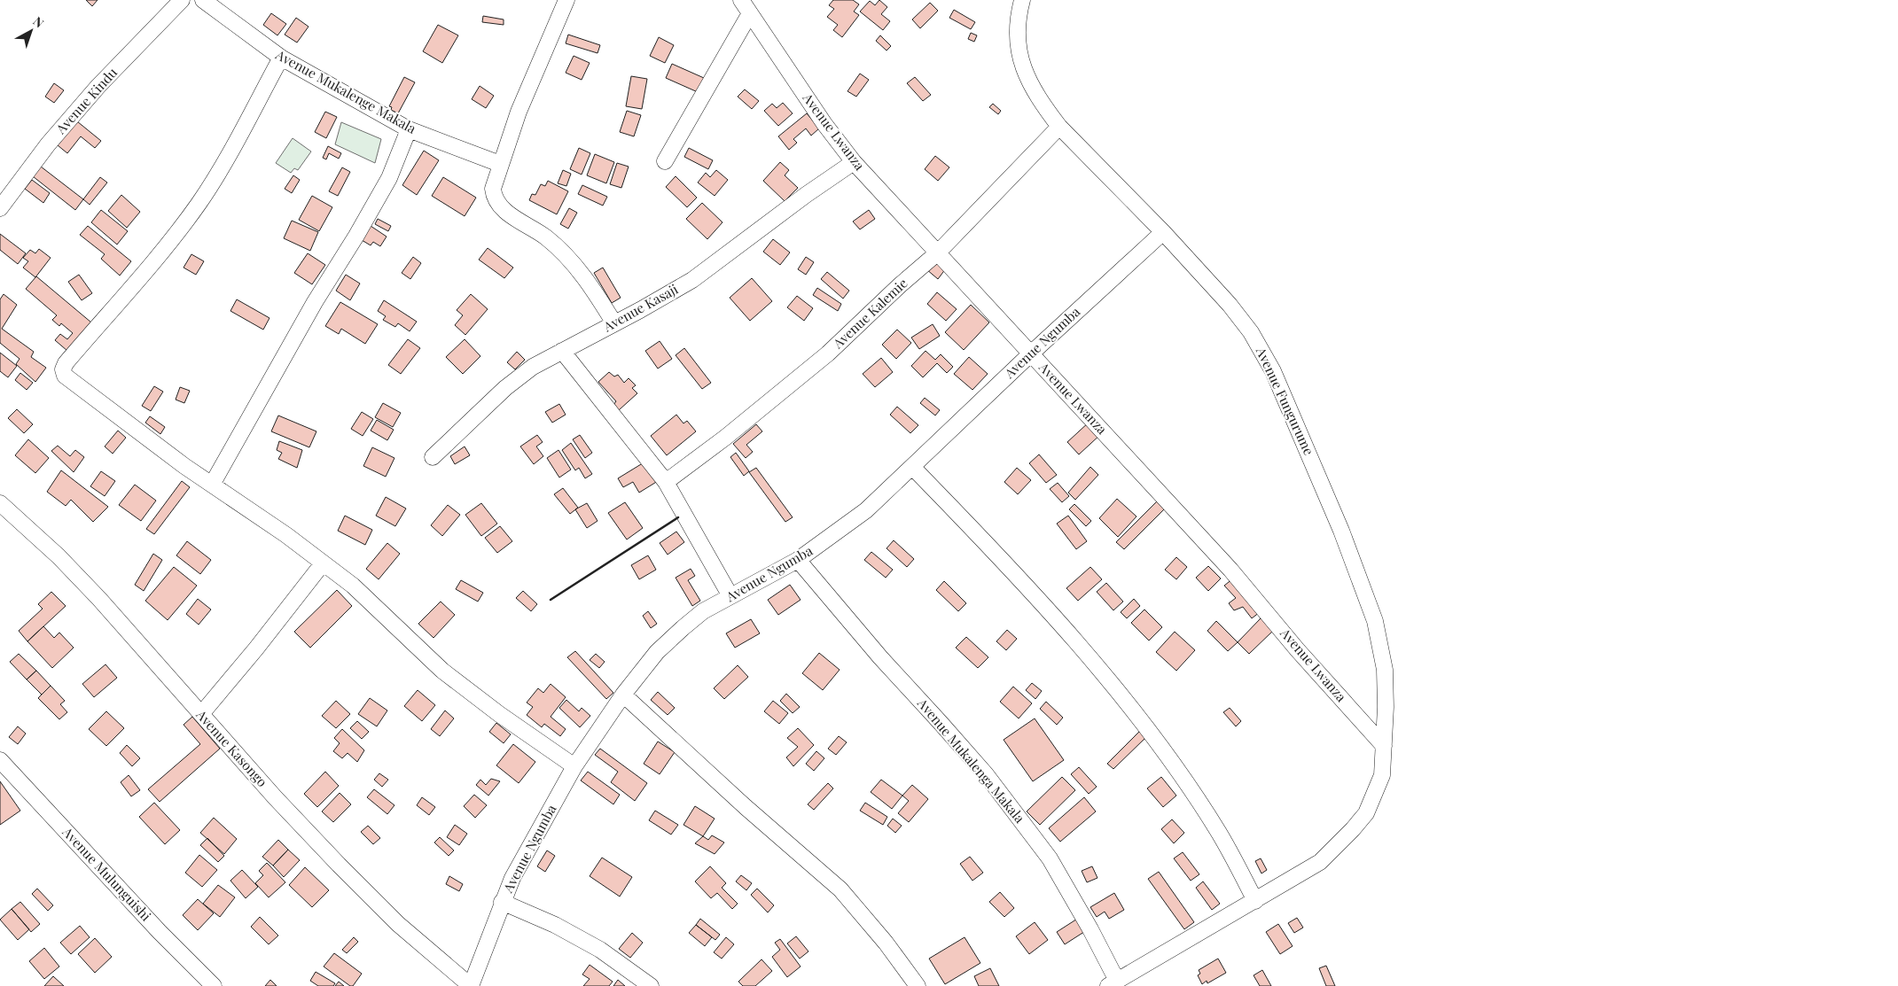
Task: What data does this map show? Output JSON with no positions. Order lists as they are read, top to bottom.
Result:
{
  "streets": {
    "street": [
      "Avenue Mukalenge Makala",
      "Avenue Kindu",
      "Avenue Lwanza",
      "Avenue Kasaji",
      "Avenue Kalemie",
      "Avenue Ngumba",
      "Avenue Fungurume",
      "Avenue Kasongo",
      "Avenue Mukalenga Makala",
      "Avenue Mulunguishi"
    ]
  },
  "crossings": [
    ["Avenue Lwanza", "Avenue Kasaji"],
    ["Avenue Lwanza", "Avenue Kalemie"],
    ["Avenue Lwanza", "Avenue Ngumba"],
    ["Avenue Lwanza", "Avenue Fungurume"],
    ["Avenue Kalemie", "Avenue Fungurume"],
    ["Avenue Ngumba", "Avenue Fungurume"],
    ["Avenue Ngumba", "Avenue Kasongo"],
    ["Avenue Ngumba", "Avenue Mukalenga Makala"],
    ["Avenue Fungurume", "Avenue Mukalenga Makala"]
  ],
  "north": "top right"
}
